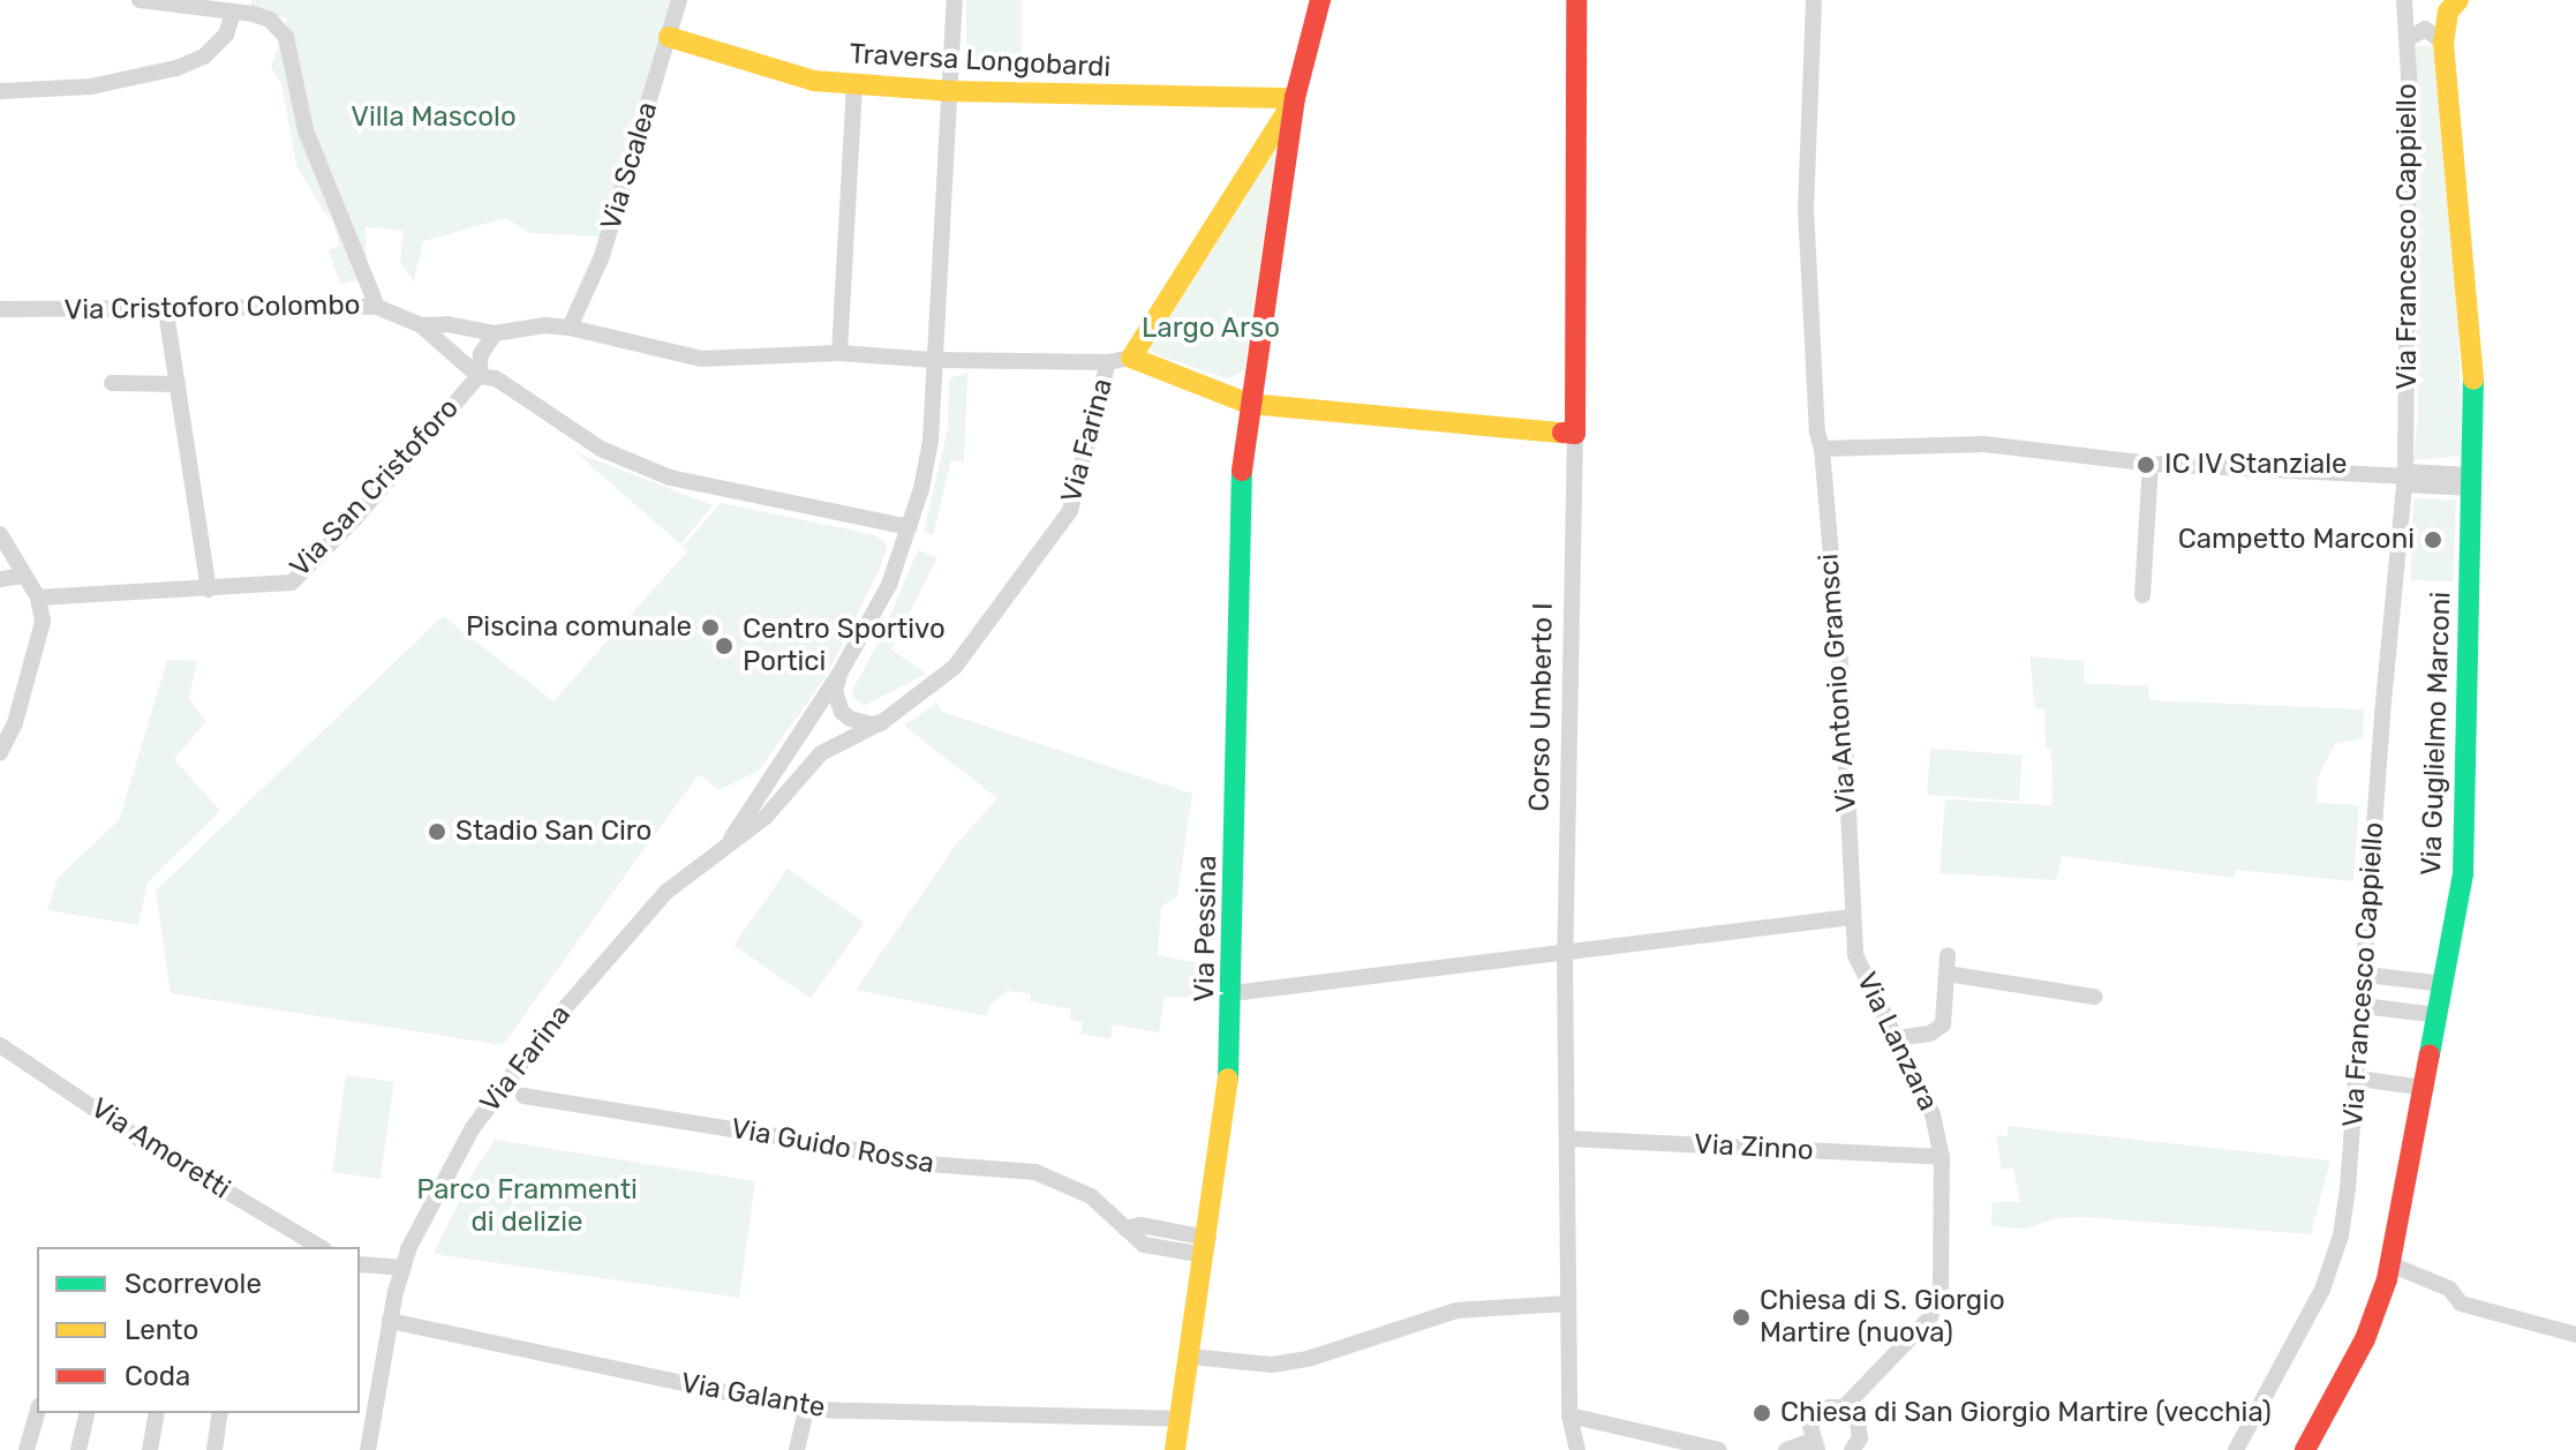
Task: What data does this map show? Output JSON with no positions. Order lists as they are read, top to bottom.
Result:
{
  "streets": {
    "street": [
      "Traversa Longobardi",
      "Via Scalea",
      "Via Francesco Cappiello",
      "Via Cristoforo Colombo",
      "Via Farina",
      "Via San Cristoforo",
      "Via Antonio Gramsci",
      "Corso Umberto I",
      "Via Guglielmo Marconi",
      "Via Pessina",
      "Via Lanzara",
      "Via Guido Rossa",
      "Via Zinno",
      "Via Amoretti",
      "Via Galante"
    ]
  },
  "crossings": [
    ["Traversa Longobardi", "Via Scalea"],
    ["Traversa Longobardi", "Via Farina"],
    ["Via Farina", "Via Galante"],
    ["Via Antonio Gramsci", "Via Lanzara"],
    ["Corso Umberto I", "Via Zinno"],
    ["Via Pessina", "Via Guido Rossa"],
    ["Via Pessina", "Via Galante"],
    ["Via Lanzara", "Via Zinno"]
  ],
  "parks": ["Villa Mascolo", "Largo Arso", "Parco Frammenti di delizie"],
  "places": [
    "IC IV Stanziale",
    "Campetto Marconi",
    "Piscina comunale",
    "Centro Sportivo Portici",
    "Stadio San Ciro",
    "Chiesa di S. Giorgio Martire (nuova)",
    "Chiesa di San Giorgio Martire (vecchia)"
  ],
  "legend": ["Scorrevole", "Lento", "Coda"]
}
